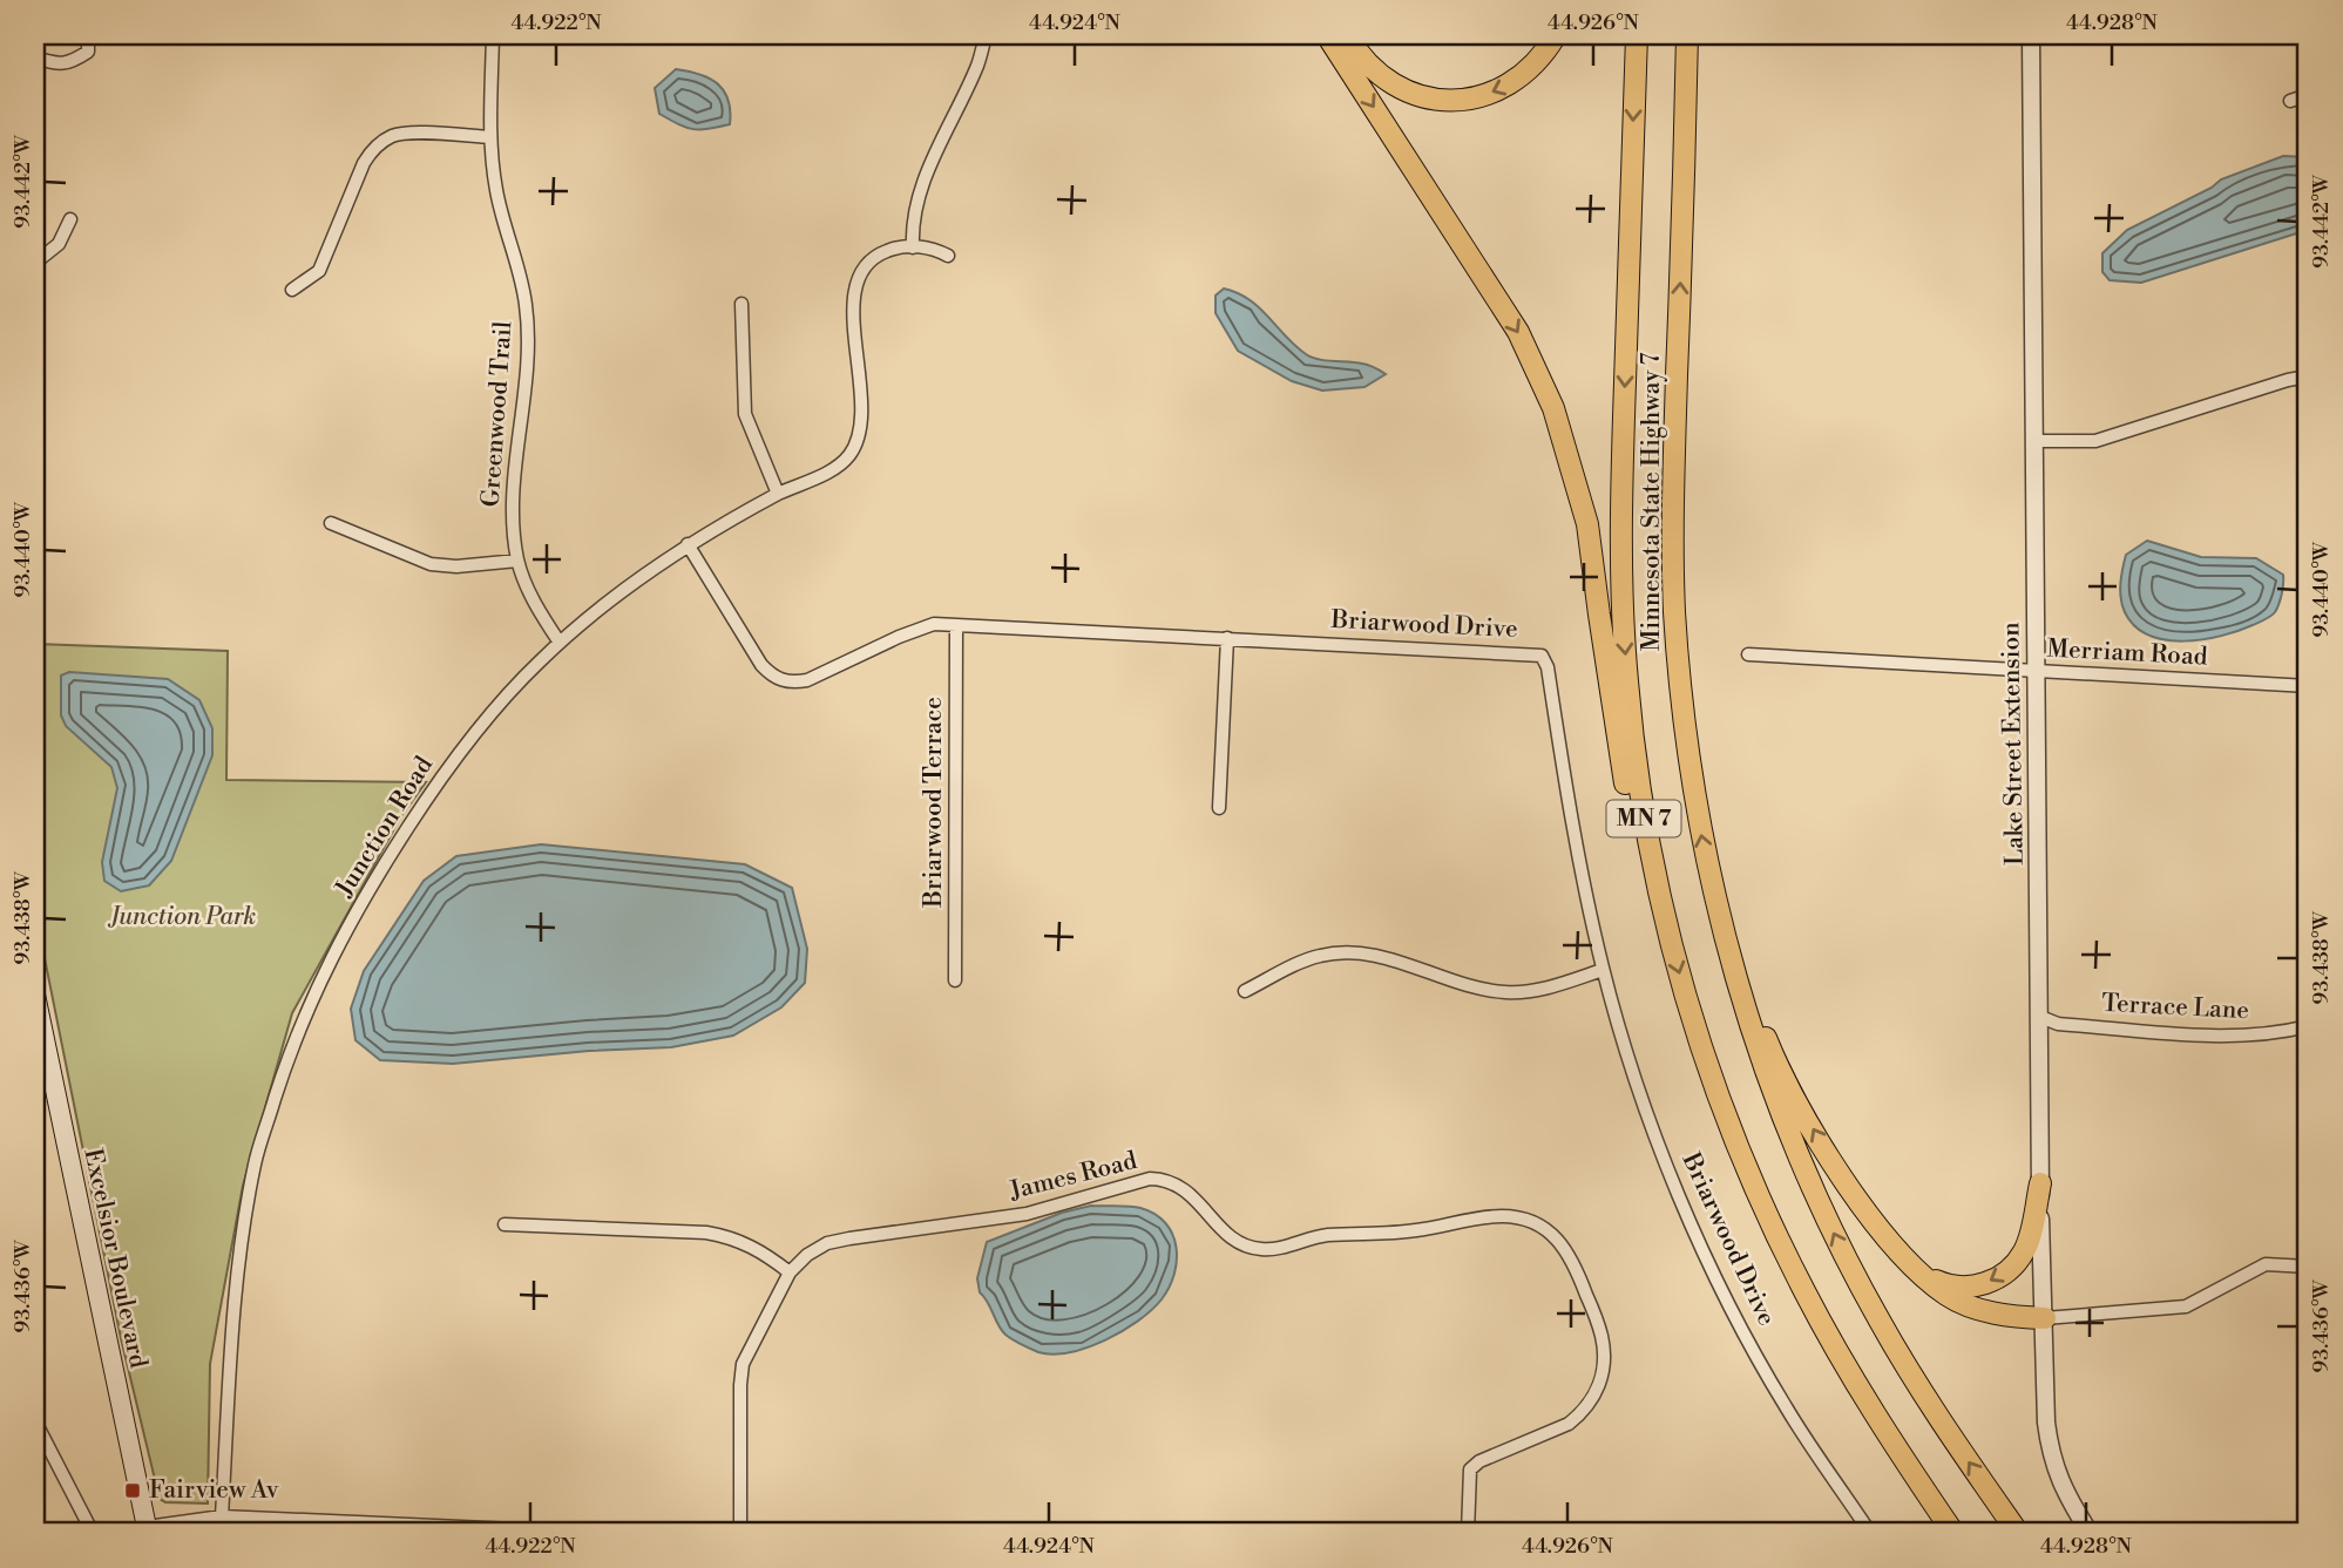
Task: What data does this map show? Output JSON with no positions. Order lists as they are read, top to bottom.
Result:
{
  "streets": {
    "highway": ["Minnesota State Highway 7", "MN 7"],
    "main road": ["Excelsior Boulevard"],
    "street": [
      "Greenwood Trail",
      "Briarwood Drive",
      "Merriam Road",
      "Lake Street Extension",
      "Briarwood Terrace",
      "Junction Road",
      "Terrace Lane",
      "James Road"
    ]
  },
  "crossings": [
    ["Greenwood Trail", "Junction Road"],
    ["Briarwood Drive", "Briarwood Terrace"],
    ["Briarwood Drive", "Junction Road"],
    ["Merriam Road", "Lake Street Extension"],
    ["Lake Street Extension", "Terrace Lane"]
  ],
  "parks": ["Junction Park"],
  "places": {
    "transit": ["Fairview Av"]
  },
  "coordinates": [
    "44.922°N",
    "44.924°N",
    "44.926°N",
    "44.928°N",
    "93.442°W",
    "93.440°W",
    "93.438°W",
    "93.436°W"
  ]
}
